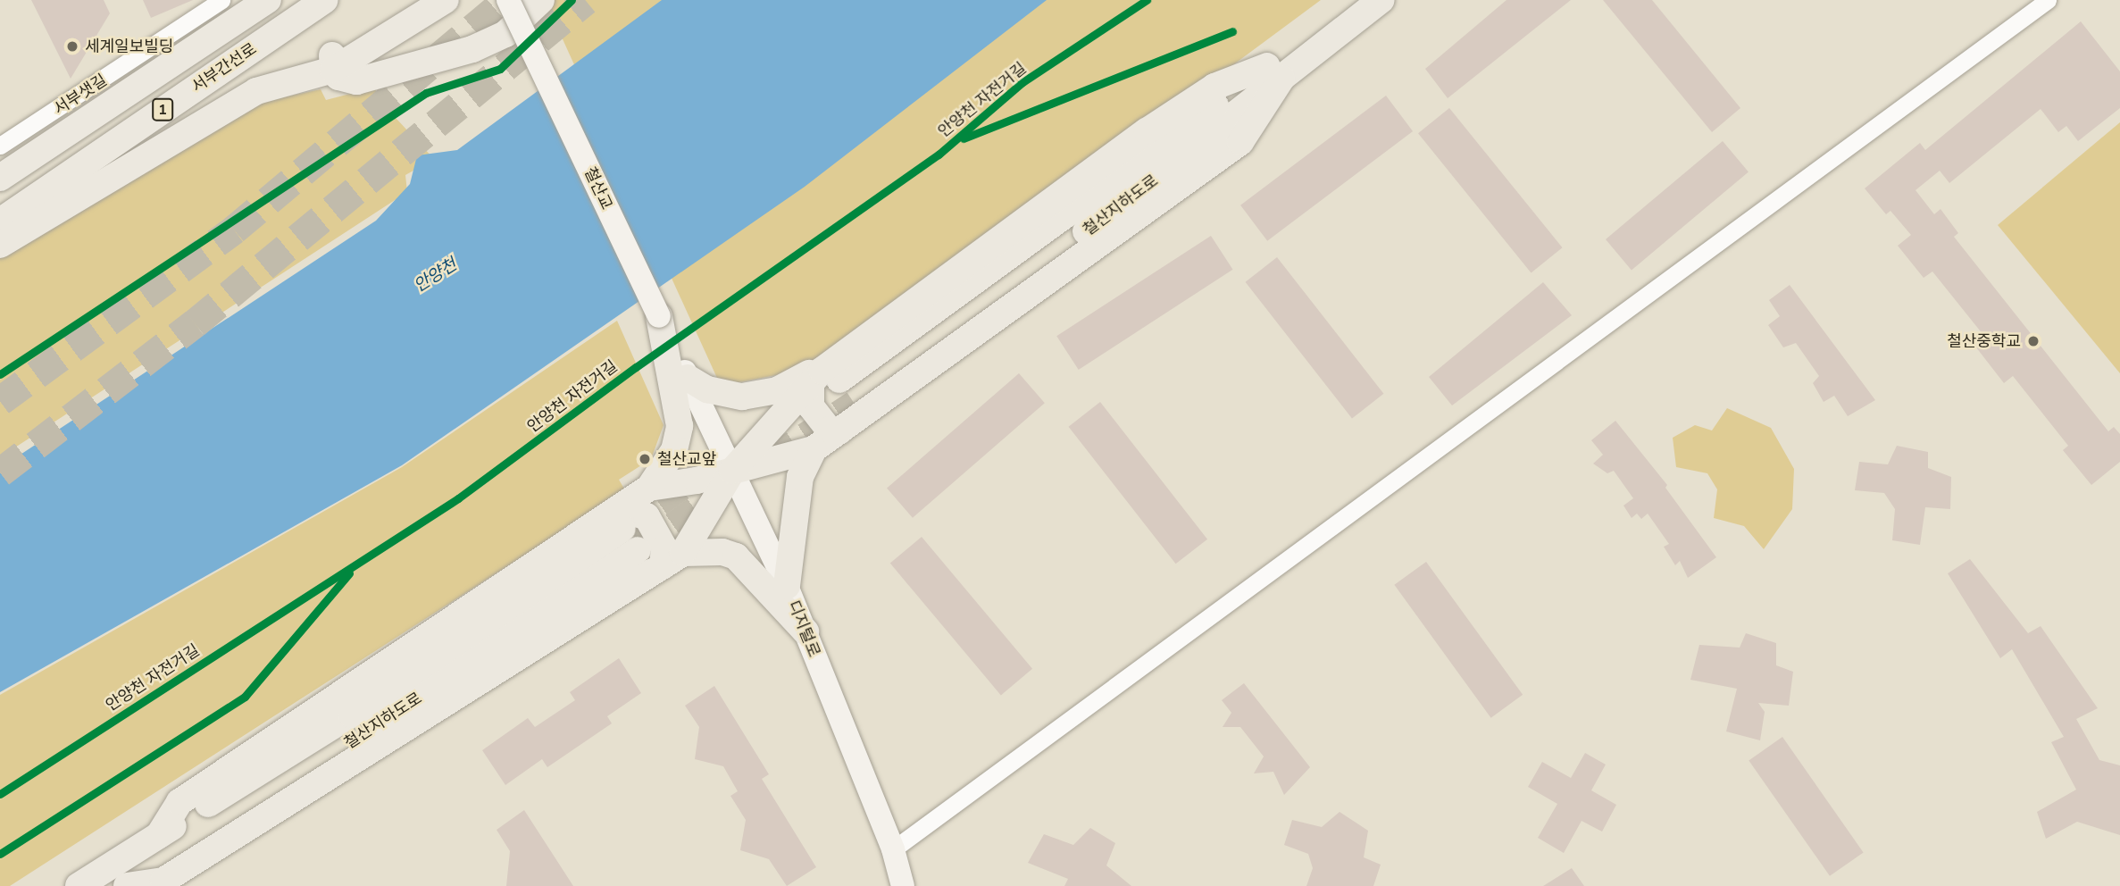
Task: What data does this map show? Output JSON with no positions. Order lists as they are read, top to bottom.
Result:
{
  "streets": {
    "main road": [
      "서부간선로",
      "1",
      "철산교",
      "철산지하도로",
      "디지털로"
    ],
    "street": ["서부샛길"],
    "cycle path": ["안양천 자전거길"]
  },
  "water": ["안양천"],
  "places": ["세계일보빌딩", "철산중학교", "철산교앞"]
}
